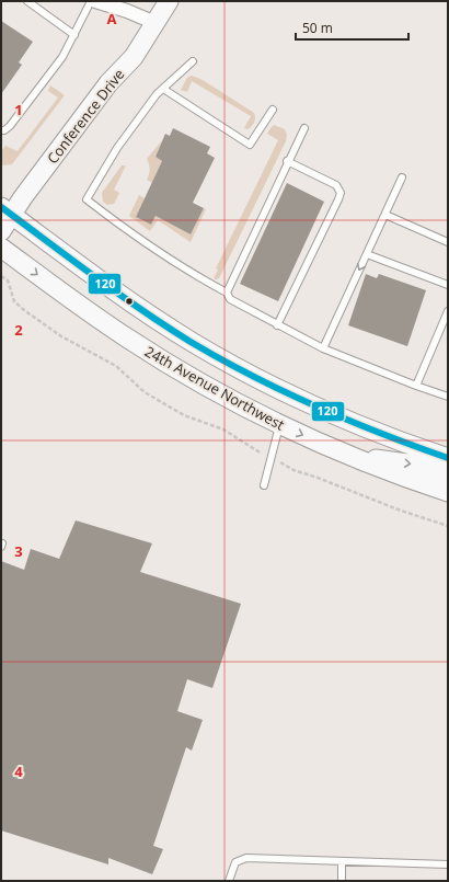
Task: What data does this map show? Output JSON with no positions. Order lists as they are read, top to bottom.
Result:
{
  "streets": {
    "main road": ["Conference Drive", "24th Avenue Northwest"]
  },
  "crossings": [
    ["Conference Drive", "24th Avenue Northwest"]
  ],
  "lines": ["transit line 120"],
  "scale_bar": "50 m",
  "grid": {
    "columns": ["A"],
    "rows": [
      "1",
      "2",
      "3",
      "4"
    ]
  }
}
